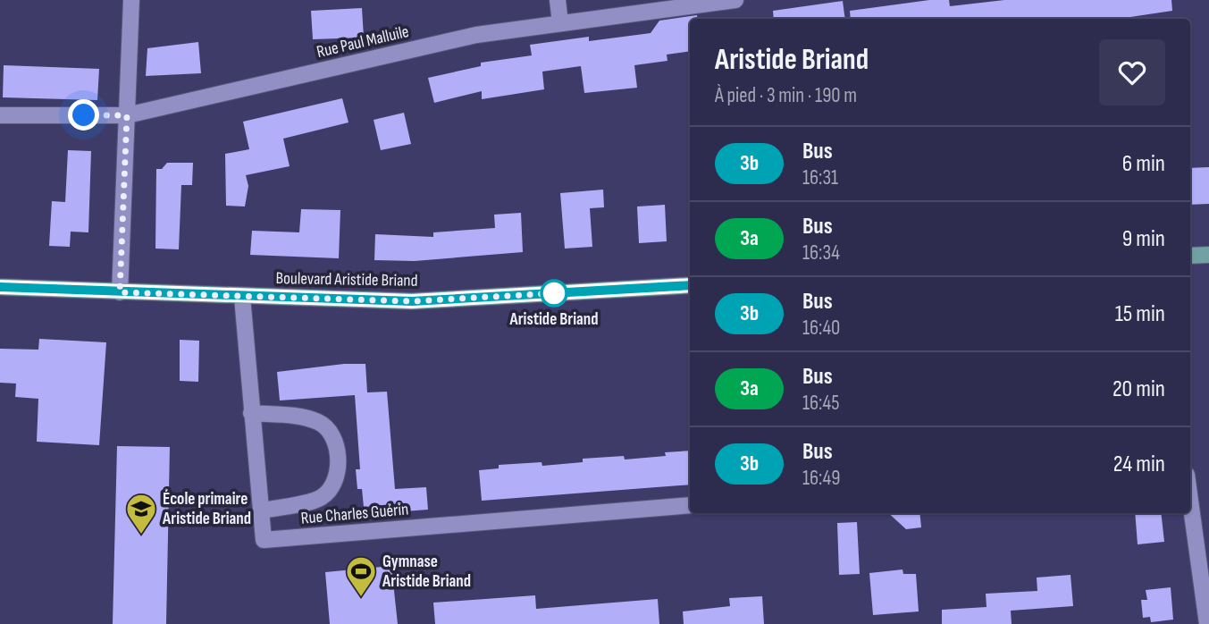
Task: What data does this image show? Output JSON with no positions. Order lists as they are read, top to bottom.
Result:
{
  "streets": {
    "main road": ["Boulevard Aristide Briand"],
    "street": ["Rue Paul Malluile", "Rue Charles Guérin"]
  },
  "crossings": [
    ["Boulevard Aristide Briand", "Rue Charles Guérin"]
  ],
  "places": {
    "other": ["Aristide Briand"],
    "school or university": ["École primaire Aristide Briand"],
    "sports": ["Gymnase Aristide Briand"]
  },
  "lines": ["bus line 3b"],
  "page": {
    "heading": ["Aristide Briand", "À pied · 3 min · 190 m"],
    "list": [
      {
        "mark": "3b",
        "name": "Bus",
        "note": "16:31",
        "value": "6 min"
      },
      {
        "mark": "3a",
        "name": "Bus",
        "note": "16:34",
        "value": "9 min"
      },
      {
        "mark": "3b",
        "name": "Bus",
        "note": "16:40",
        "value": "15 min"
      },
      {
        "mark": "3a",
        "name": "Bus",
        "note": "16:45",
        "value": "20 min"
      },
      {
        "mark": "3b",
        "name": "Bus",
        "note": "16:49",
        "value": "24 min"
      }
    ]
  }
}
